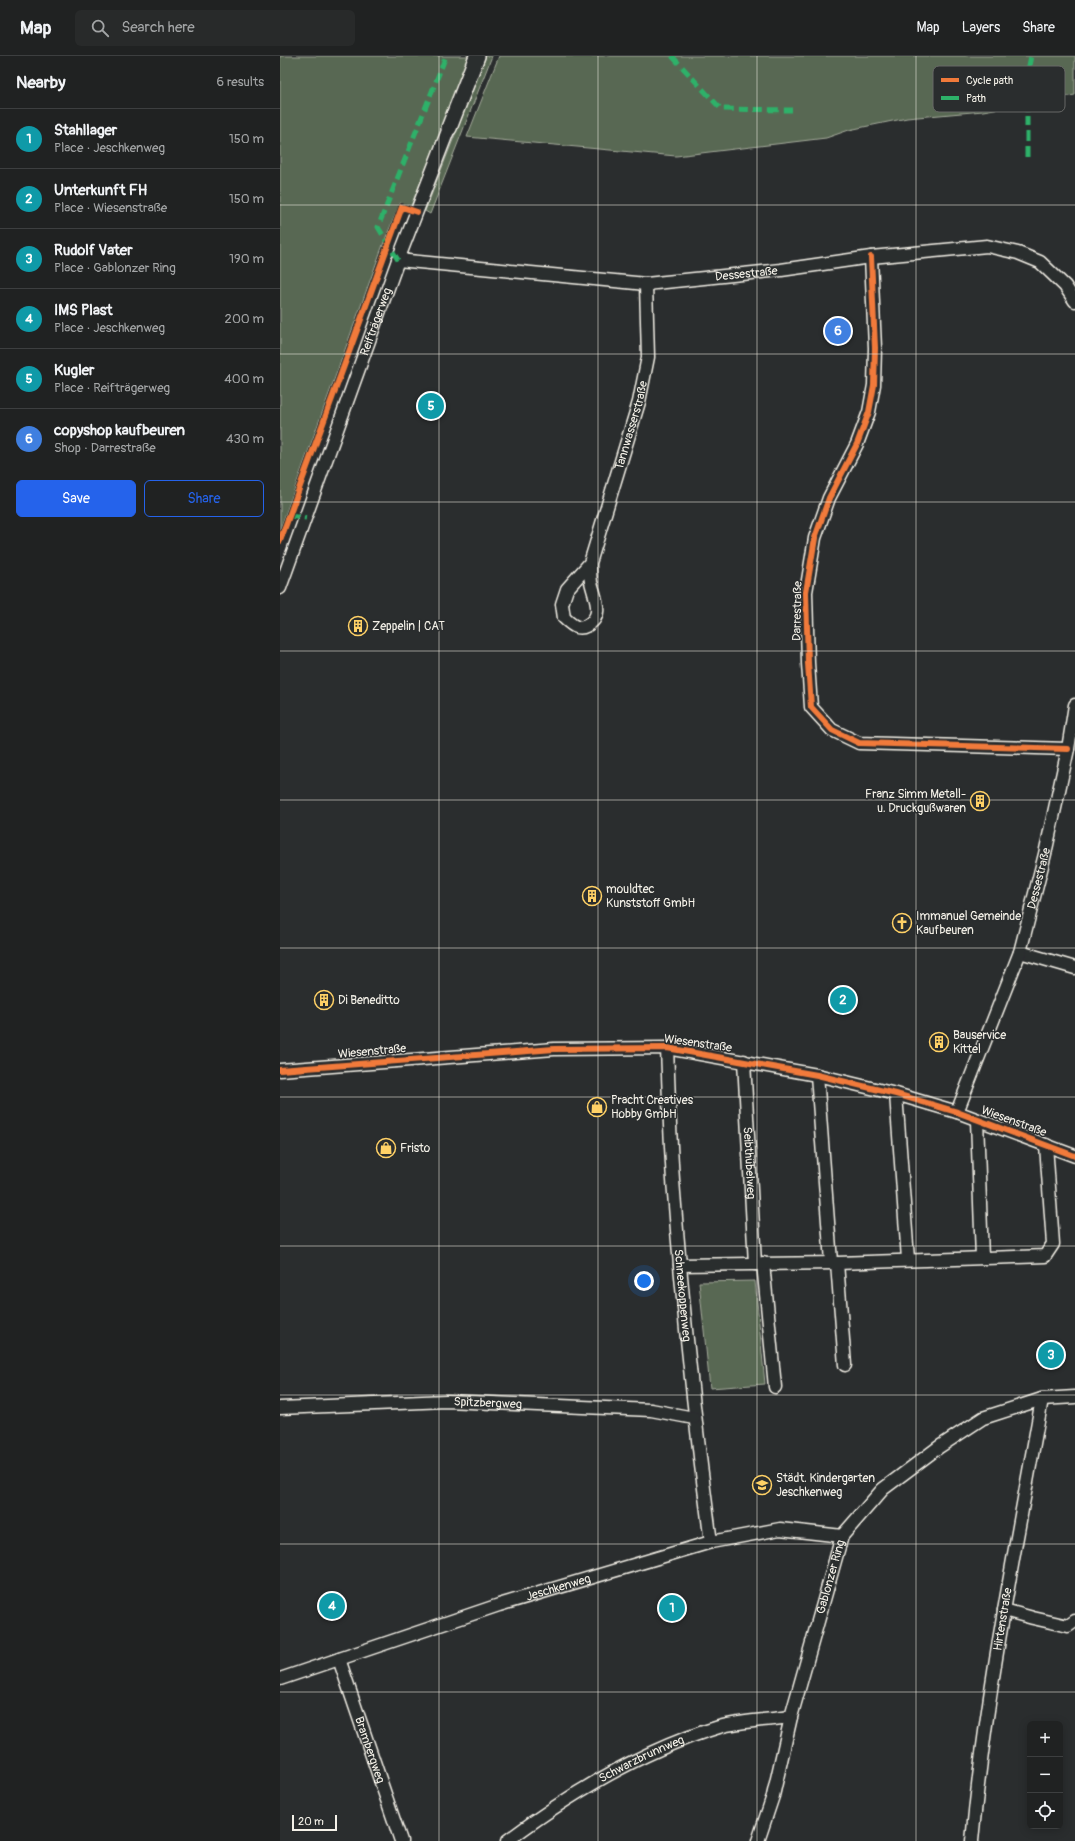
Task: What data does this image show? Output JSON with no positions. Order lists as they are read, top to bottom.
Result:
{
  "streets": {
    "street": [
      "Dessestraße",
      "Reifträgerweg",
      "Tannwasserstraße",
      "Darrestraße",
      "Wiesenstraße",
      "Seibthübelweg",
      "Schneekoppenweg",
      "Spitzbergweg",
      "Gablonzer Ring",
      "Jeschkenweg",
      "Hirtenstraße",
      "Brambergweg",
      "Schwarzbrunnweg"
    ]
  },
  "crossings": [
    ["Dessestraße", "Reifträgerweg"],
    ["Dessestraße", "Tannwasserstraße"],
    ["Dessestraße", "Darrestraße"],
    ["Dessestraße", "Wiesenstraße"],
    ["Wiesenstraße", "Seibthübelweg"],
    ["Wiesenstraße", "Schneekoppenweg"],
    ["Schneekoppenweg", "Spitzbergweg"],
    ["Schneekoppenweg", "Jeschkenweg"],
    ["Gablonzer Ring", "Jeschkenweg"],
    ["Gablonzer Ring", "Hirtenstraße"],
    ["Gablonzer Ring", "Schwarzbrunnweg"],
    ["Jeschkenweg", "Brambergweg"]
  ],
  "places": {
    "building": [
      "Zeppelin | CAT",
      "Franz Simm Metall- u. Druckgußwaren",
      "mouldtec Kunststoff GmbH",
      "Di Beneditto",
      "Bauservice Kittel"
    ],
    "church": ["Immanuel Gemeinde Kaufbeuren"],
    "shop": ["Pracht Creatives Hobby GmbH", "Fristo"],
    "school or university": ["Städt. Kindergarten Jeschkenweg"]
  },
  "legend": ["Cycle path", "Path"],
  "scale_bar": "20 m",
  "page": {
    "header": "Map",
    "search": "Search here",
    "nav": ["Map", "Layers", "Share"],
    "heading": ["Nearby", "6 results"],
    "list": [
      {
        "mark": "1",
        "name": "Stahllager",
        "note": "Place · Jeschkenweg",
        "value": "150 m"
      },
      {
        "mark": "2",
        "name": "Unterkunft FH",
        "note": "Place · Wiesenstraße",
        "value": "150 m"
      },
      {
        "mark": "3",
        "name": "Rudolf Vater",
        "note": "Place · Gablonzer Ring",
        "value": "190 m"
      },
      {
        "mark": "4",
        "name": "IMS Plast",
        "note": "Place · Jeschkenweg",
        "value": "200 m"
      },
      {
        "mark": "5",
        "name": "Kugler",
        "note": "Place · Reifträgerweg",
        "value": "400 m"
      },
      {
        "mark": "6",
        "name": "copyshop kaufbeuren",
        "note": "Shop · Darrestraße",
        "value": "430 m"
      }
    ],
    "pins": [
      "6",
      "5",
      "2",
      "3",
      "4",
      "1"
    ],
    "buttons": ["Save", "Share"],
    "map_buttons": ["+", "−"],
    "scale": "20 m"
  }
}
